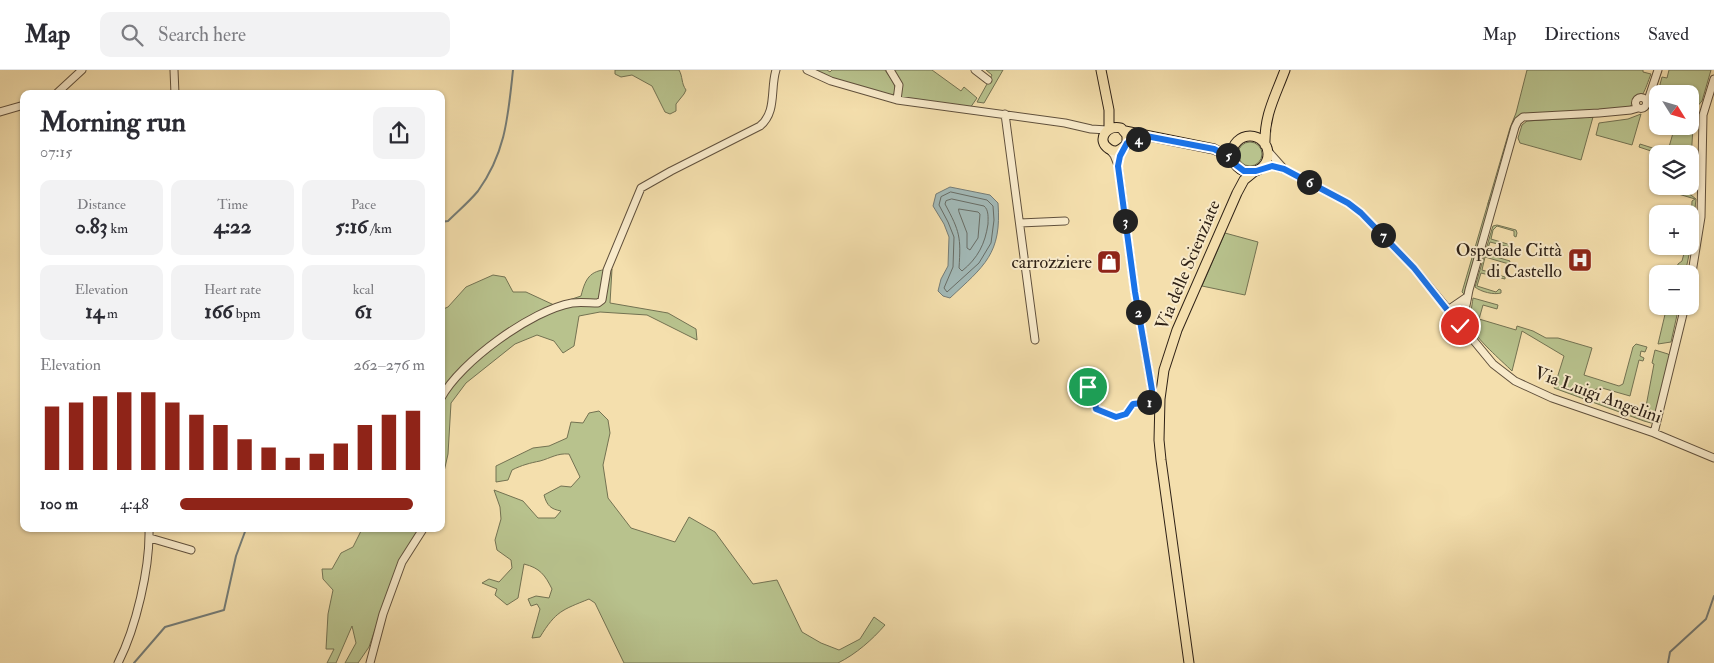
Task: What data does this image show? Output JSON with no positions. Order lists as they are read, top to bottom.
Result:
{
  "streets": {
    "main road": ["Via delle Scienziate"],
    "street": ["Via Luigi Angelini"]
  },
  "crossings": [
    ["Via delle Scienziate", "Via Luigi Angelini"]
  ],
  "places": {
    "hospital": ["Ospedale Città di Castello"],
    "shop": ["carrozziere"]
  },
  "north": "bottom right",
  "page": {
    "header": "Map",
    "search": "Search here",
    "nav": ["Map", "Directions", "Saved"],
    "map_buttons": ["+", "−"],
    "heading": ["Morning run", "07:15"],
    "pins": [
      "4",
      "5",
      "6",
      "3",
      "7",
      "2",
      "1"
    ],
    "stats": [
      ["Distance", "0.83 km"],
      ["Time", "4:22"],
      ["Pace", "5:16 /km"],
      ["Elevation", "14 m"],
      ["Heart rate", "166 bpm"],
      ["kcal", "61"]
    ],
    "chart": ["Elevation", "262–276 m"],
    "list": [
      {
        "name": "100 m",
        "note": "4:48"
      }
    ]
  }
}
